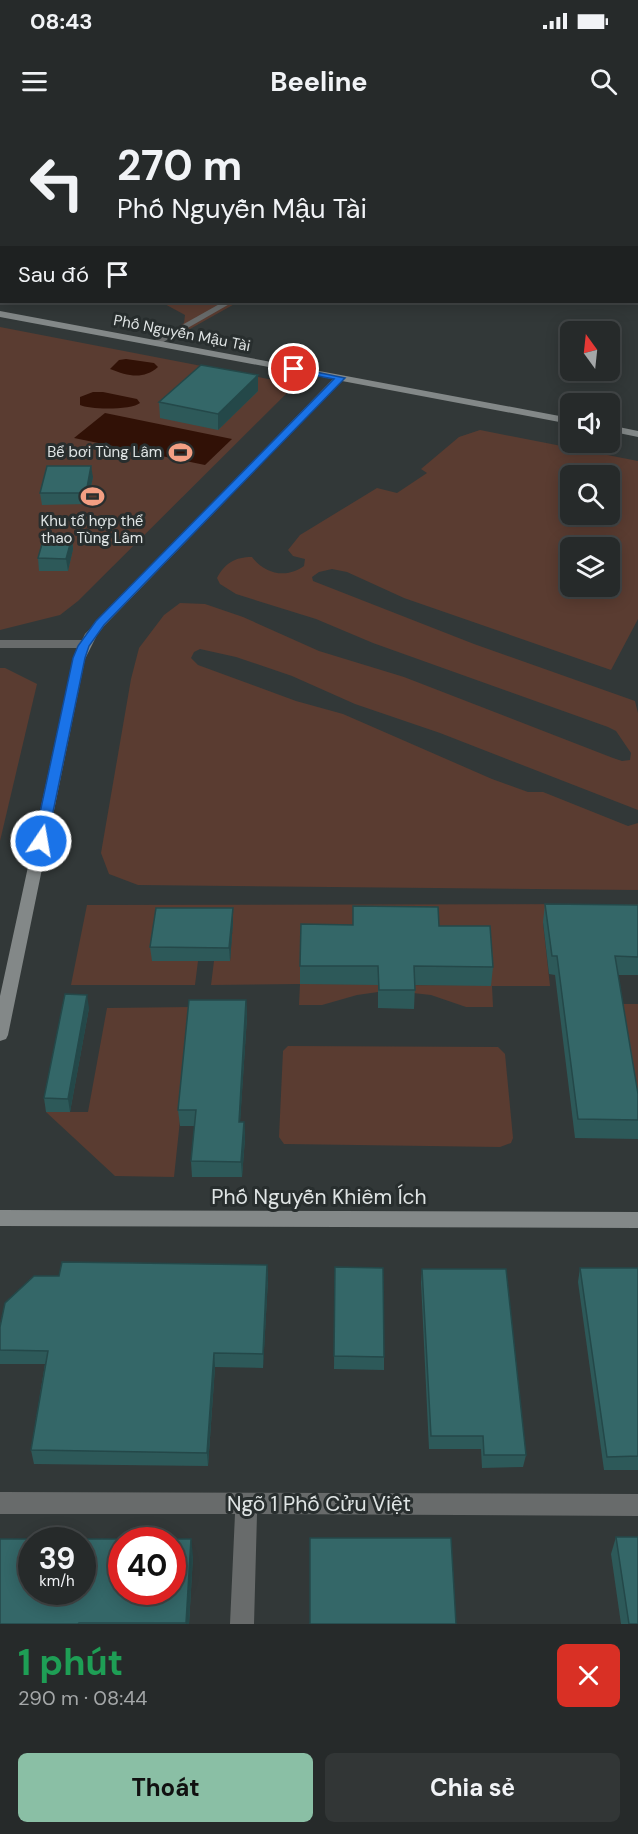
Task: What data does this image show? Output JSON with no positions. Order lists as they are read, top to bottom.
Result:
{
  "streets": {
    "street": ["Phố Nguyễn Mậu Tài", "Phố Nguyễn Khiêm Ích", "Ngõ 1 Phố Cửu Việt"]
  },
  "places": {
    "sports": ["Bể bơi Tùng Lâm", "Khu tổ hợp thể thao Tùng Lâm"]
  },
  "north": "top",
  "page": {
    "status": "08:43",
    "header": "Beeline",
    "turn": ["270 m", "Phố Nguyễn Mậu Tài"],
    "then": "Sau đó",
    "speed": "39 km/h",
    "limit": "40",
    "heading": ["1 phút", "290 m · 08:44"],
    "buttons": ["Thoát", "Chia sẻ"]
  }
}
